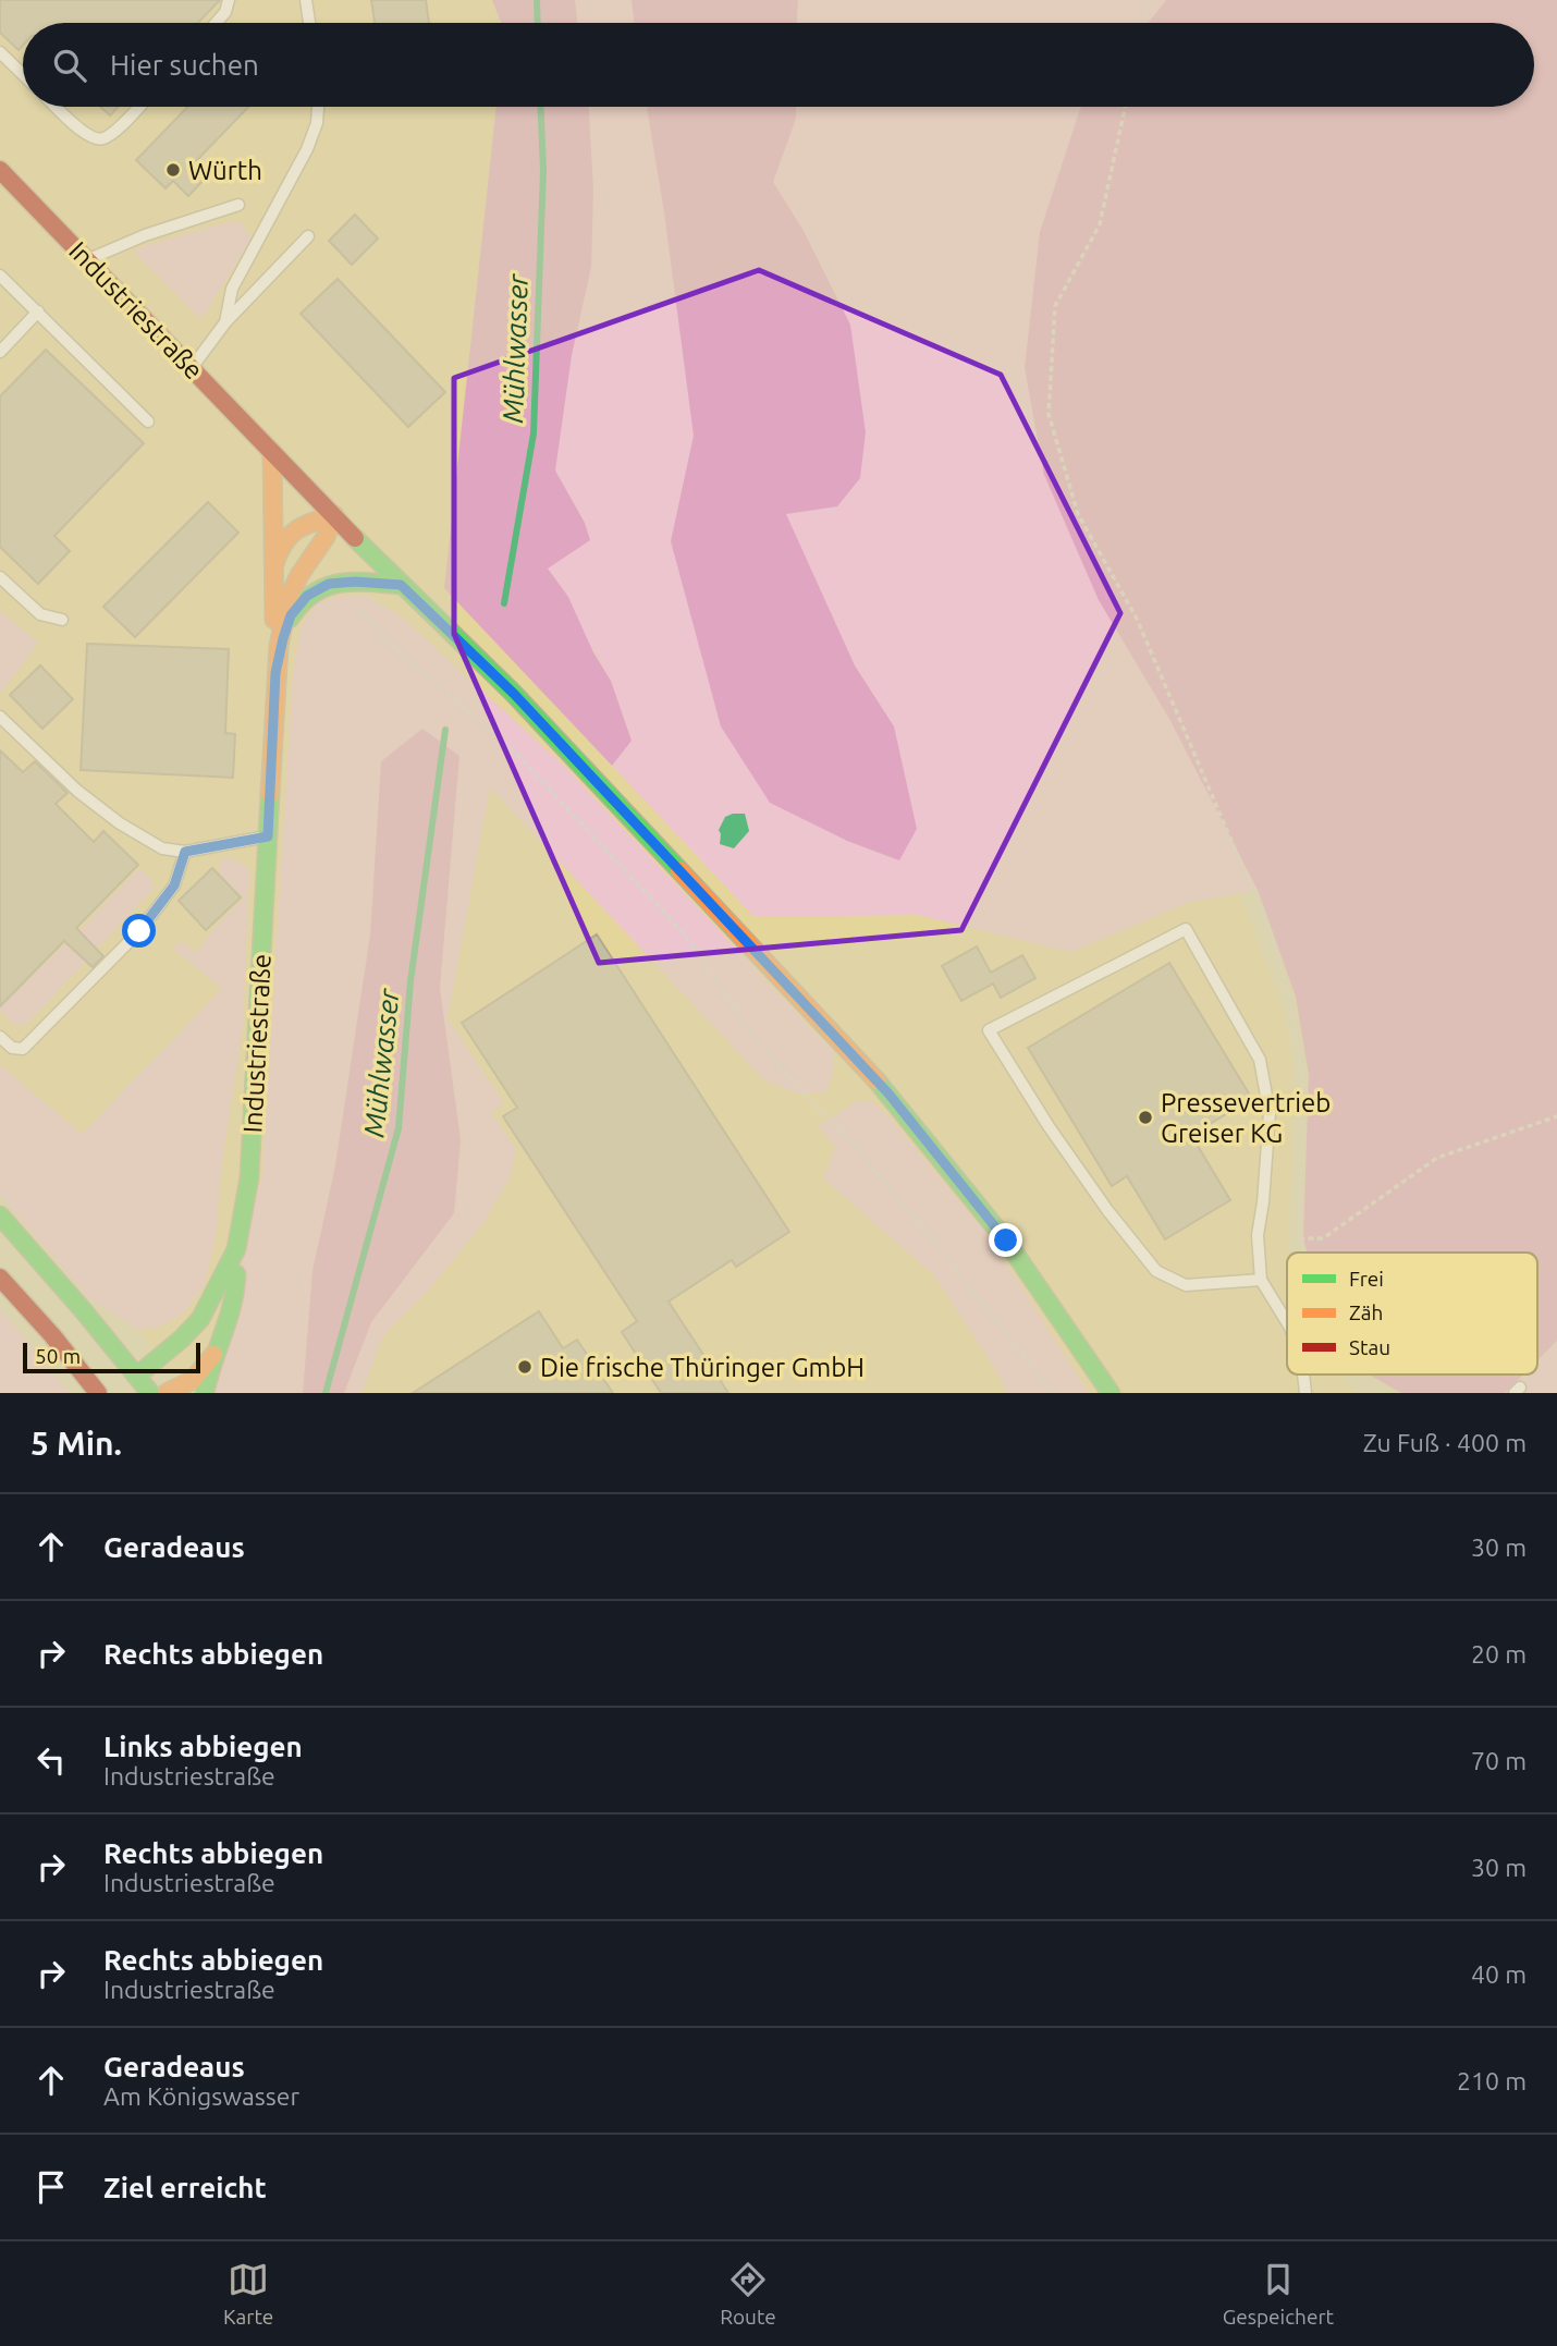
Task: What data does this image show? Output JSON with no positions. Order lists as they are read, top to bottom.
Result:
{
  "streets": {
    "street": ["Industriestraße"]
  },
  "water": ["Mühlwasser"],
  "places": ["Würth", "Pressevertrieb Greiser KG", "Die frische Thüringer GmbH"],
  "legend": ["Frei", "Zäh", "Stau"],
  "scale_bar": "50 m",
  "page": {
    "search": "Hier suchen",
    "scale": "50 m",
    "heading": ["5 Min.", "Zu Fuß · 400 m"],
    "list": [
      ["Geradeaus", "30 m"],
      ["Rechts abbiegen", "20 m"],
      ["Links abbiegen", "Industriestraße", "70 m"],
      ["Rechts abbiegen", "Industriestraße", "30 m"],
      ["Rechts abbiegen", "Industriestraße", "40 m"],
      ["Geradeaus", "Am Königswasser", "210 m"],
      "Ziel erreicht"
    ],
    "nav": ["Karte", "Route", "Gespeichert"]
  }
}
